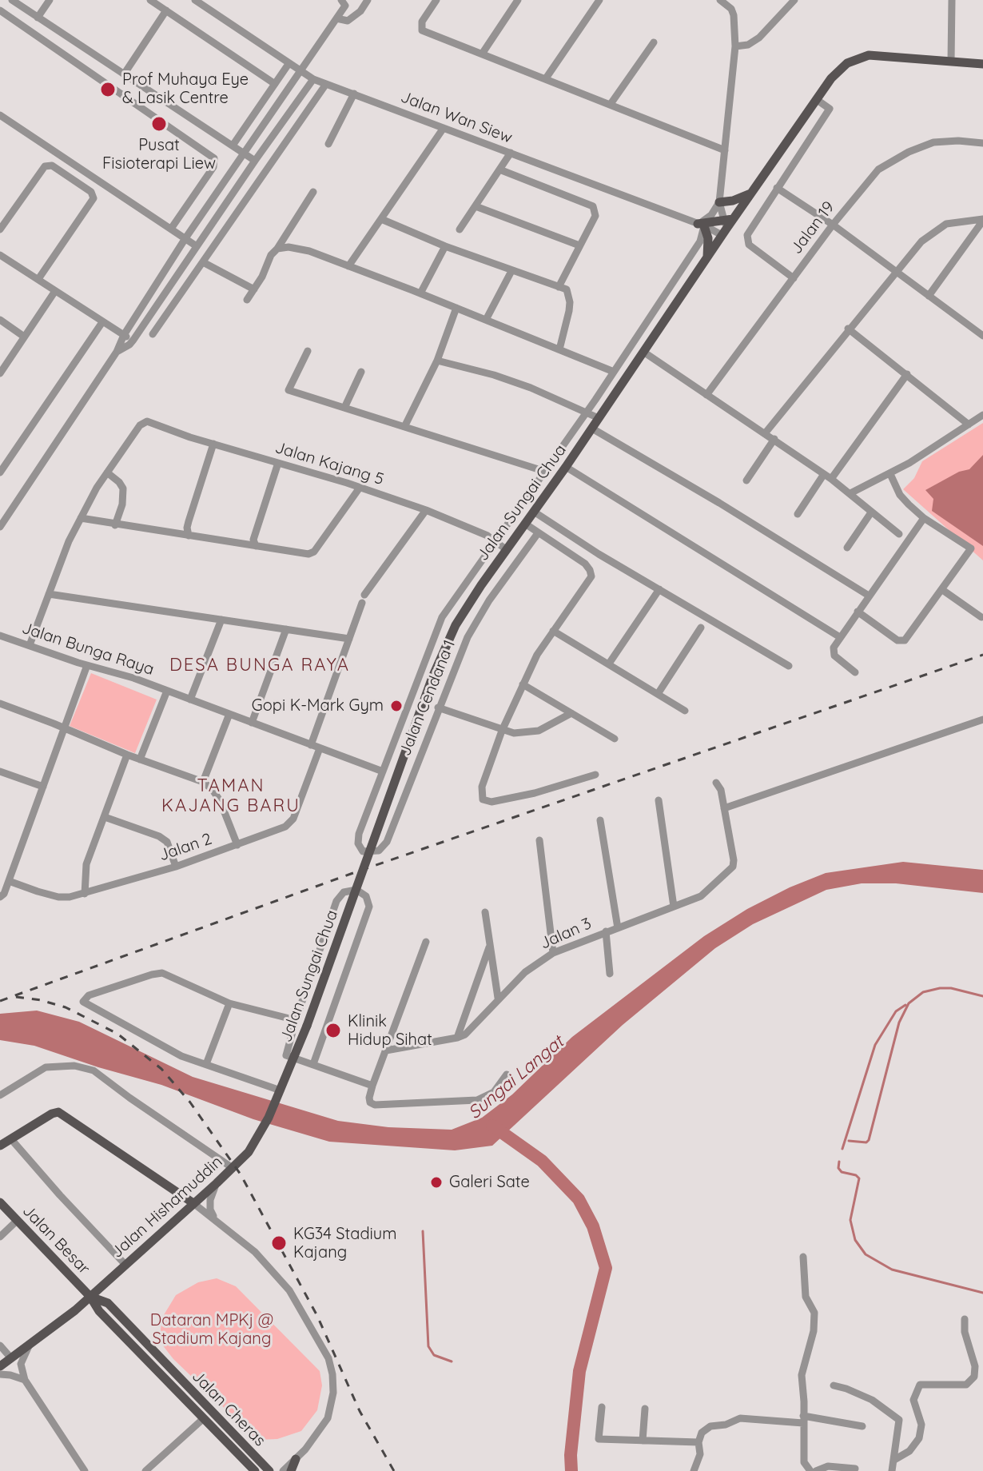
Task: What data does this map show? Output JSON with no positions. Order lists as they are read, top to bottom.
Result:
{
  "streets": {
    "main road": [
      "Jalan Sungai Chua",
      "Jalan Hishamuddin",
      "Jalan Besar",
      "Jalan Cheras"
    ],
    "street": [
      "Jalan Wan Siew",
      "Jalan 19",
      "Jalan Kajang 5",
      "Jalan Bunga Raya",
      "Jalan Cendana 1",
      "Jalan 2",
      "Jalan 3"
    ]
  },
  "crossings": [
    ["Jalan Wan Siew", "Jalan Sungai Chua"],
    ["Jalan Kajang 5", "Jalan Sungai Chua"],
    ["Jalan Sungai Chua", "Jalan Hishamuddin"],
    ["Jalan Bunga Raya", "Jalan Cendana 1"],
    ["Jalan Bunga Raya", "Jalan 2"],
    ["Jalan Hishamuddin", "Jalan Besar"],
    ["Jalan Hishamuddin", "Jalan Cheras"],
    ["Jalan Besar", "Jalan Cheras"]
  ],
  "districts": ["DESA BUNGA RAYA", "TAMAN KAJANG BARU"],
  "water": ["Sungai Langat"],
  "parks": ["Dataran MPKj @ Stadium Kajang"],
  "places": [
    "Prof Muhaya Eye & Lasik Centre",
    "Pusat Fisioterapi Liew",
    "Gopi K-Mark Gym",
    "Klinik Hidup Sihat",
    "Galeri Sate",
    "KG34 Stadium Kajang"
  ]
}
